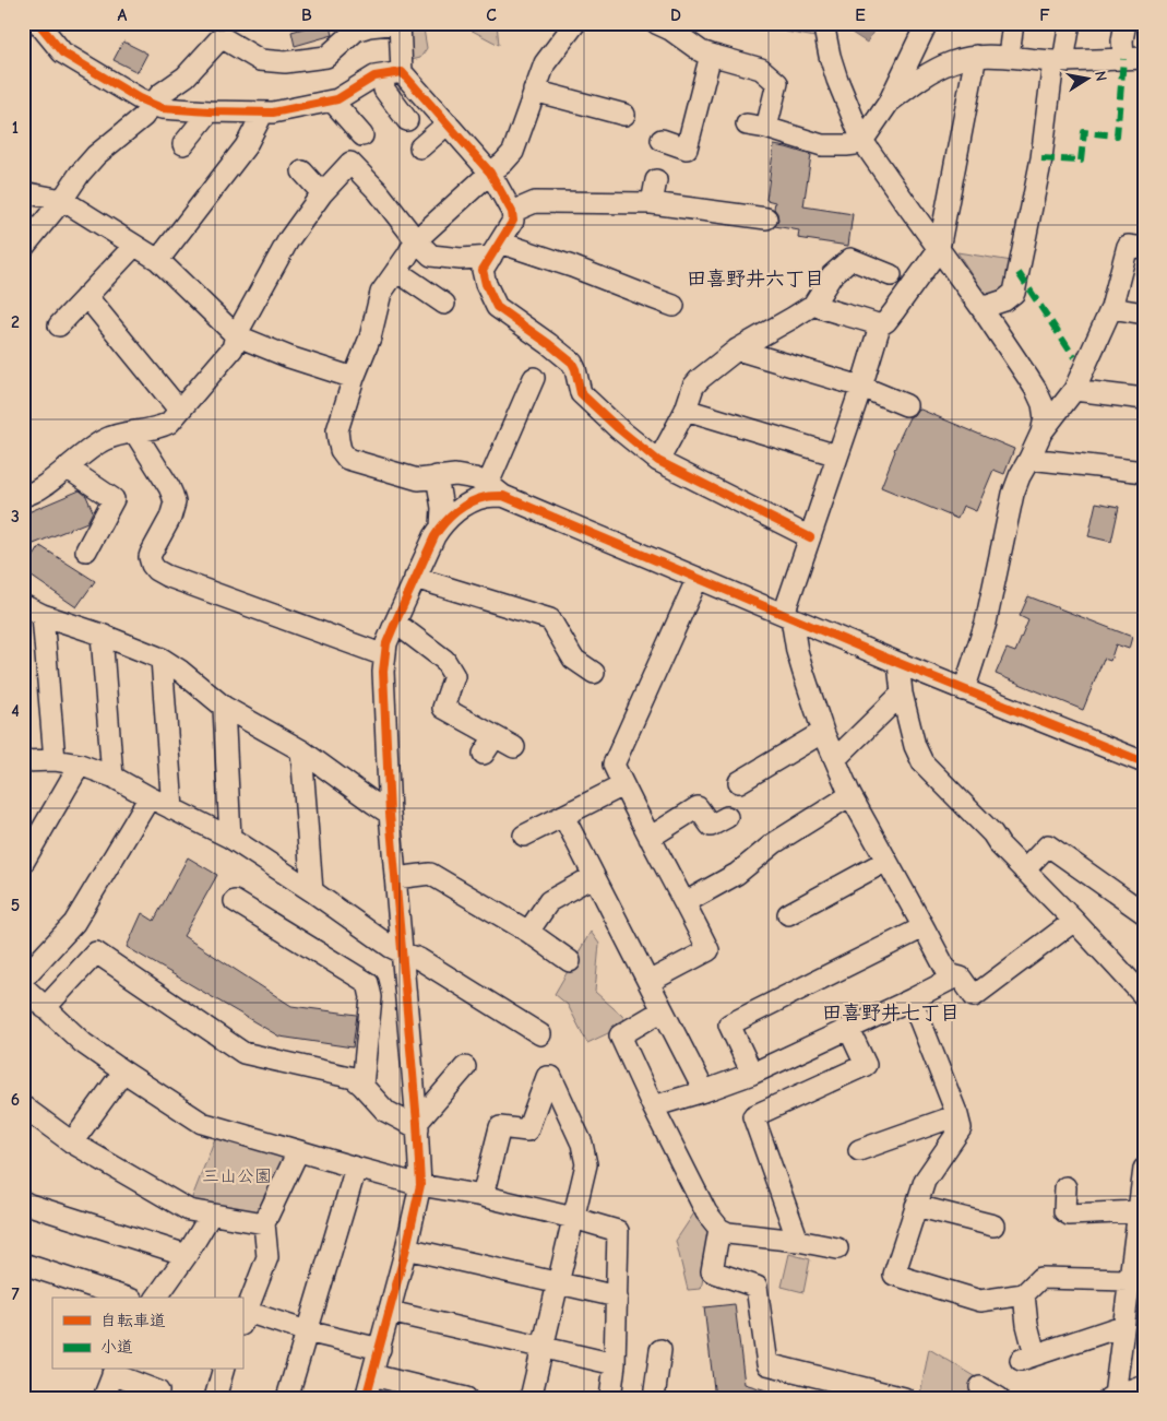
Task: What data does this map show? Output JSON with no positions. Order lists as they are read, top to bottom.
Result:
{
  "districts": ["田喜野井六丁目", "田喜野井七丁目"],
  "parks": ["三山公園"],
  "legend": ["自転車道", "小道"],
  "north": "right",
  "grid": {
    "columns": [
      "A",
      "B",
      "C",
      "D",
      "E",
      "F"
    ],
    "rows": [
      "1",
      "2",
      "3",
      "4",
      "5",
      "6",
      "7"
    ]
  }
}
